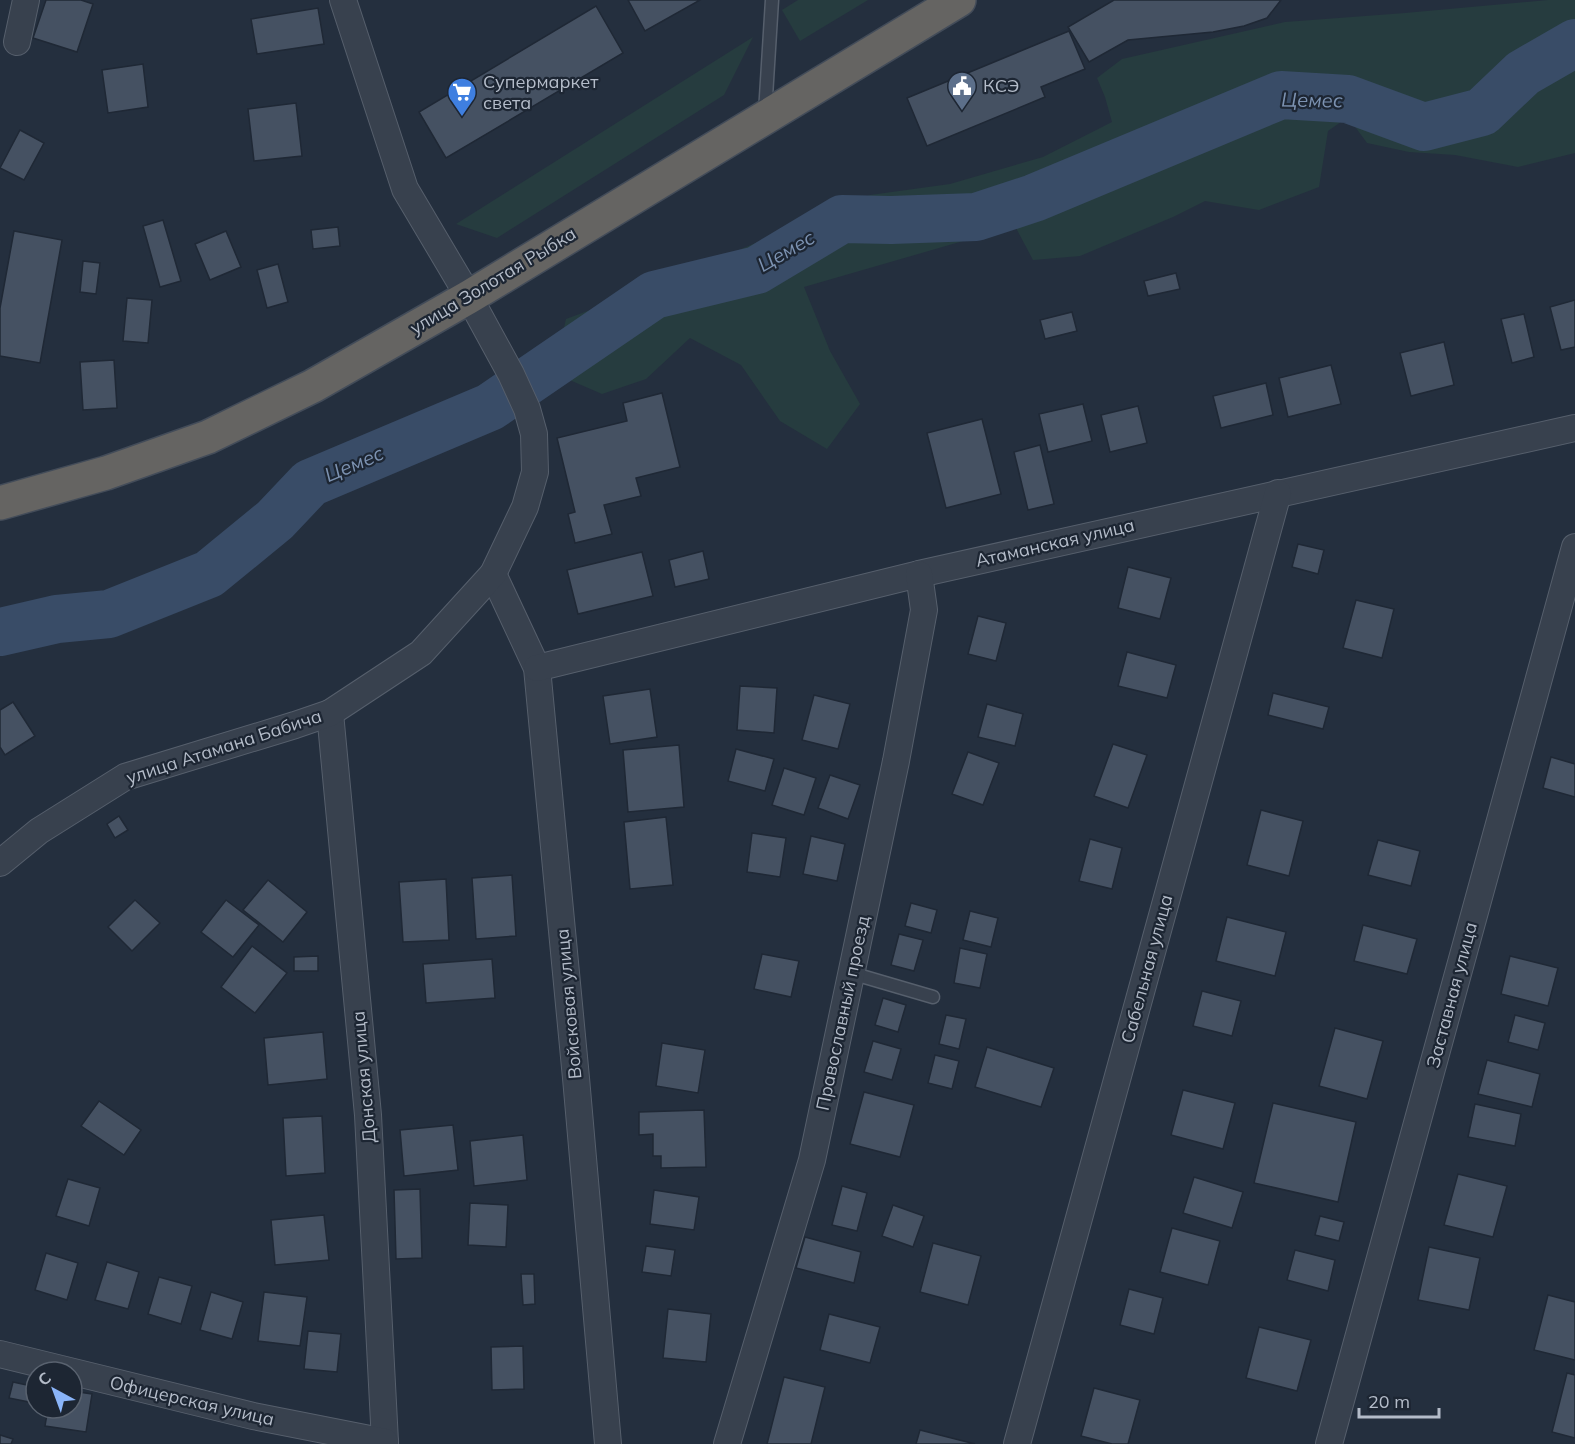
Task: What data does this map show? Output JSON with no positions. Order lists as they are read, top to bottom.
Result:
{
  "streets": {
    "highway": ["улица Золотая Рыбка"],
    "street": [
      "Атаманская улица",
      "улица Атамана Бабича",
      "Сабельная улица",
      "Заставная улица",
      "Войсковая улица",
      "Православный проезд",
      "Донская улица",
      "Офицерская улица"
    ]
  },
  "crossings": [
    ["улица Золотая Рыбка", "улица Атамана Бабича"],
    ["Атаманская улица", "Сабельная улица"],
    ["Атаманская улица", "Войсковая улица"],
    ["Атаманская улица", "Православный проезд"],
    ["улица Атамана Бабича", "Войсковая улица"],
    ["улица Атамана Бабича", "Донская улица"],
    ["Донская улица", "Офицерская улица"]
  ],
  "water": ["Цемес"],
  "places": {
    "public building": ["КСЭ"],
    "supermarket": ["Супермаркет света"]
  },
  "scale_bar": "20 m",
  "north": "top left"
}
